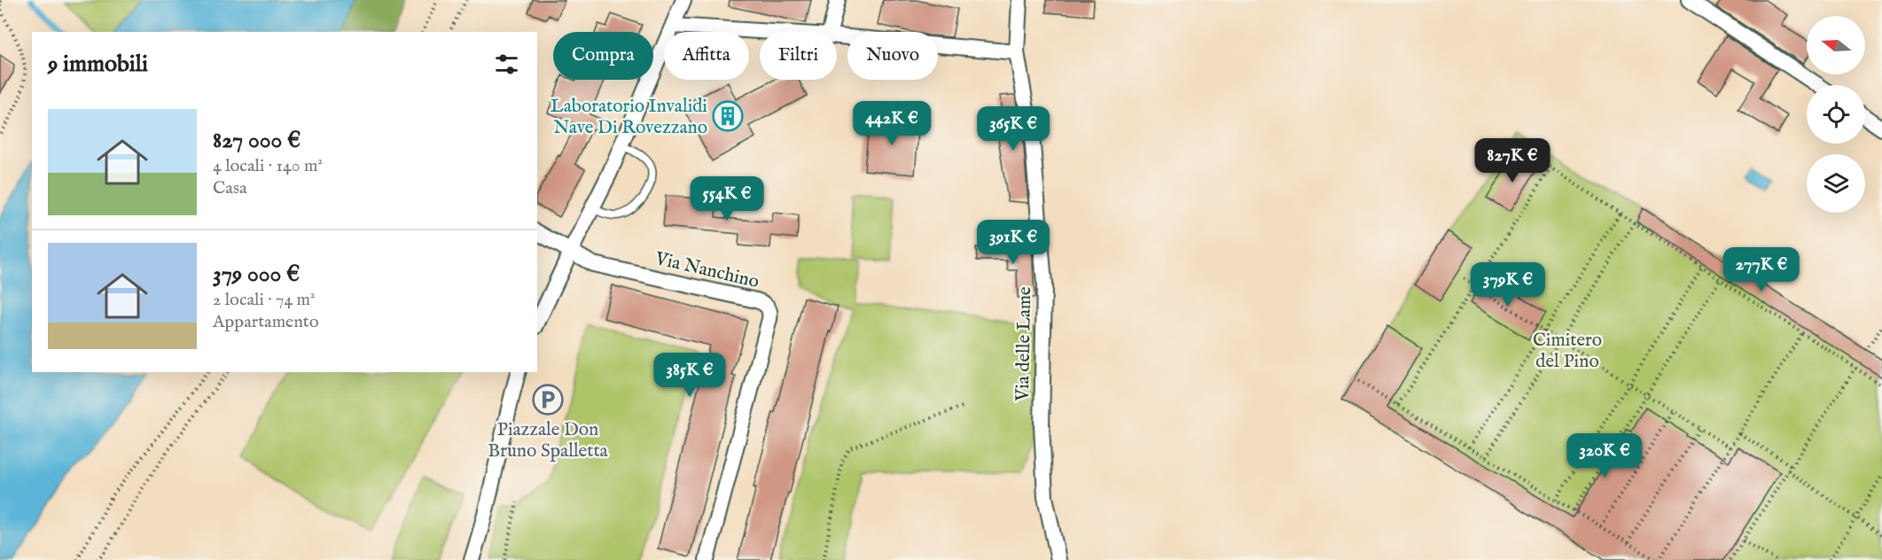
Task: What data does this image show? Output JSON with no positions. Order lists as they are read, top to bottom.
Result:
{
  "streets": {
    "street": ["Via Nanchino", "Via delle Lame"]
  },
  "parks": ["Cimitero del Pino"],
  "places": {
    "building": ["Laboratorio Invalidi Nave Di Rovezzano"],
    "parking": ["Piazzale Don Bruno Spalletta"]
  },
  "north": "left",
  "page": {
    "chip": [
      "Compra",
      "Affitta",
      "Filtri",
      "Nuovo"
    ],
    "heading": "9 immobili",
    "list": [
      {
        "name": "827 000 €",
        "note": "4 locali · 140 m² · Casa"
      },
      {
        "name": "379 000 €",
        "note": "2 locali · 74 m² · Appartamento"
      }
    ],
    "price": [
      "442K €",
      "365K €",
      "827K €",
      "554K €",
      "391K €",
      "277K €",
      "379K €",
      "385K €",
      "320K €"
    ]
  }
}
